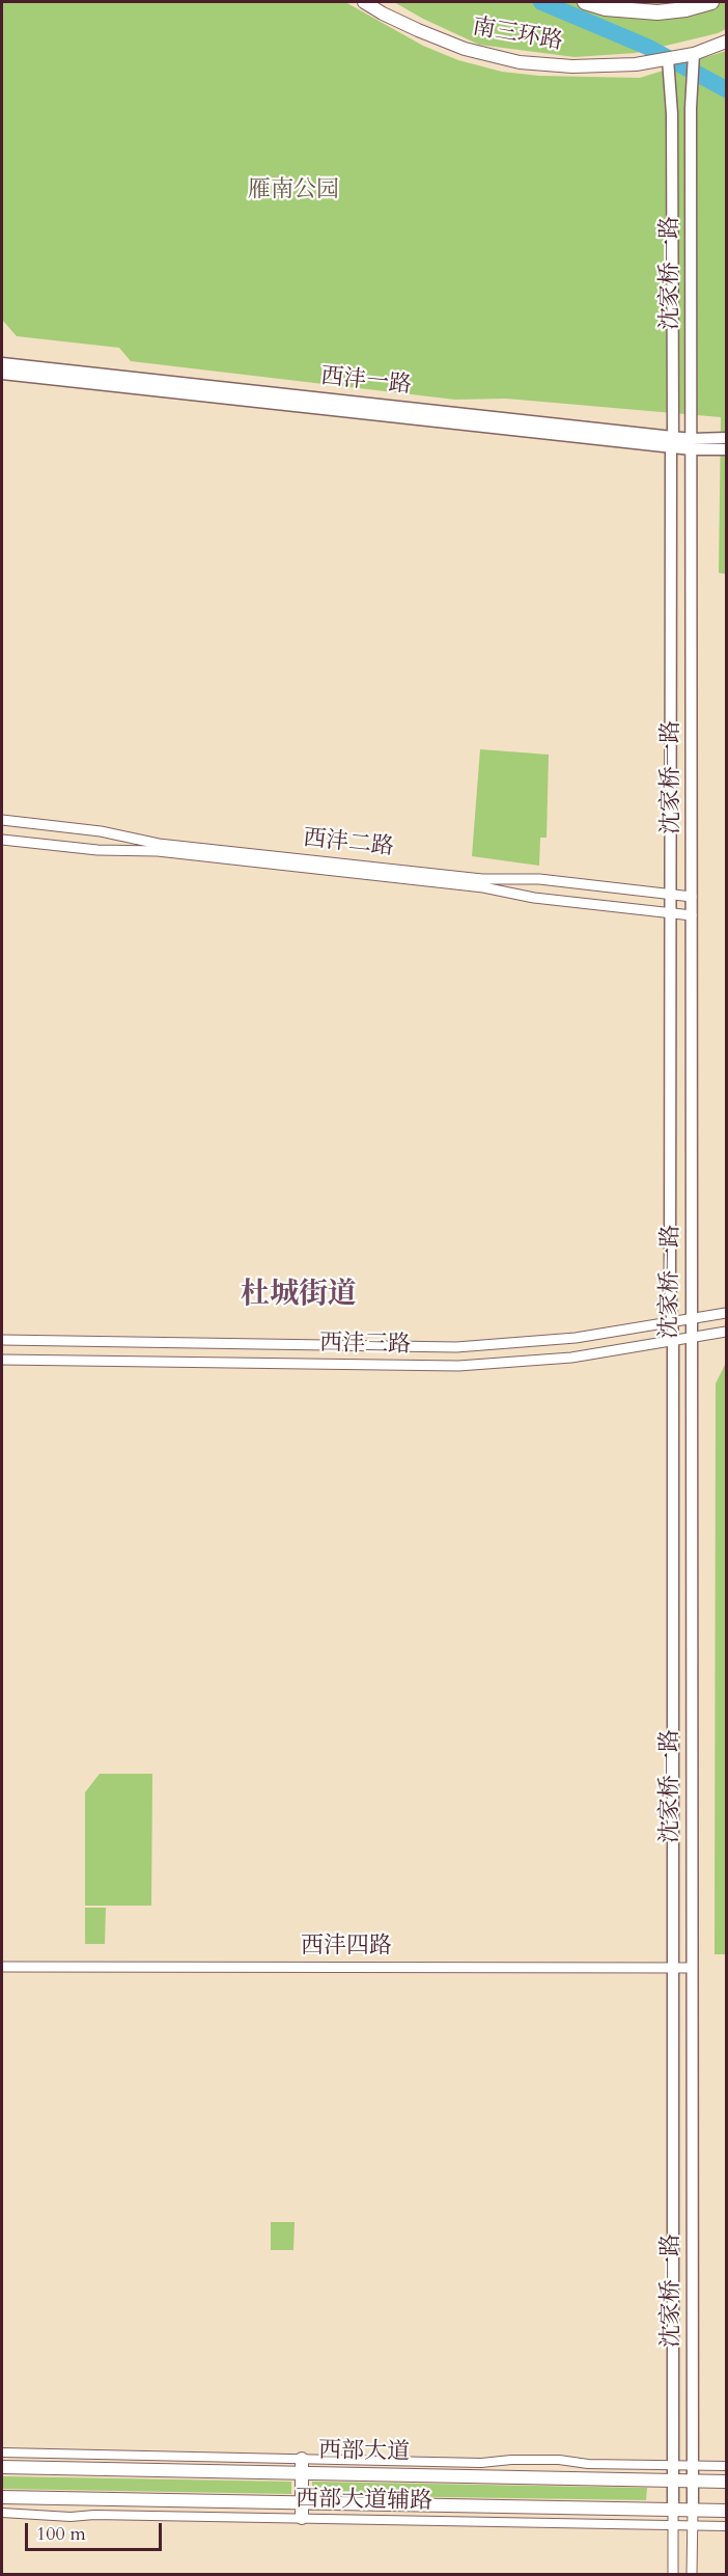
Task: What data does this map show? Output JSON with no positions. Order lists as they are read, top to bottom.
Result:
{
  "streets": {
    "main road": [
      "南三环路",
      "沈家桥一路",
      "西沣一路",
      "西部大道"
    ],
    "street": [
      "西沣二路",
      "西沣三路",
      "西沣四路",
      "西部大道辅路"
    ]
  },
  "crossings": [
    ["南三环路", "沈家桥一路"],
    ["沈家桥一路", "西沣一路"],
    ["沈家桥一路", "西沣二路"],
    ["沈家桥一路", "西沣三路"],
    ["沈家桥一路", "西沣四路"],
    ["沈家桥一路", "西部大道"],
    ["沈家桥一路", "西部大道辅路"]
  ],
  "districts": ["杜城街道"],
  "parks": ["雁南公园"],
  "scale_bar": "100 m"
}
